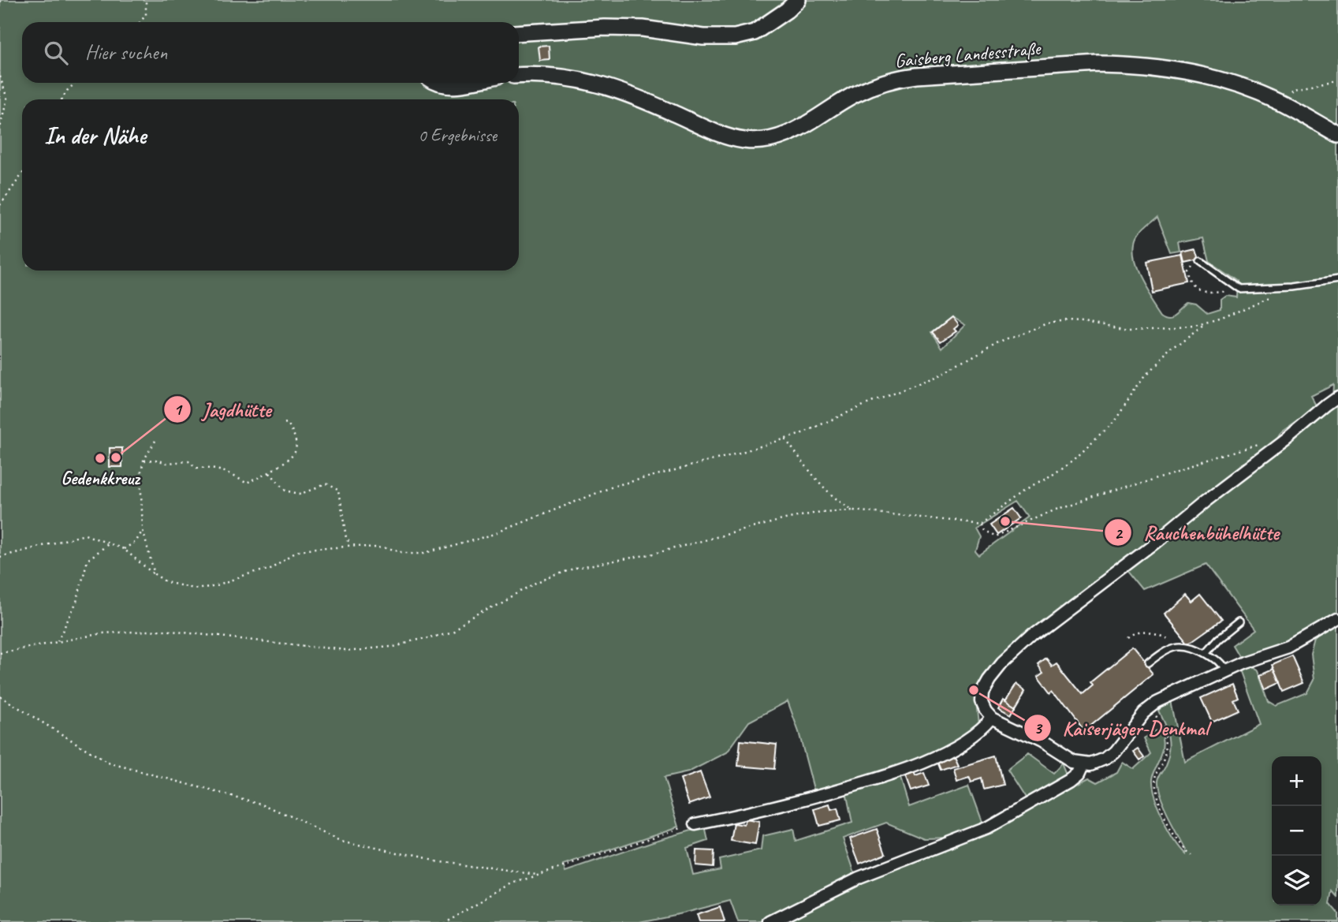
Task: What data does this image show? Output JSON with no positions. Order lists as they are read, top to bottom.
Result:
{
  "streets": {
    "main road": ["Gaisberg Landesstraße"]
  },
  "places": [
    "Jagdhütte",
    "Gedenkkreuz",
    "Rauchenbühelhütte",
    "Kaiserjäger-Denkmal"
  ],
  "page": {
    "search": "Hier suchen",
    "heading": ["In der Nähe", "0 Ergebnisse"],
    "map_buttons": ["+", "−"]
  }
}
